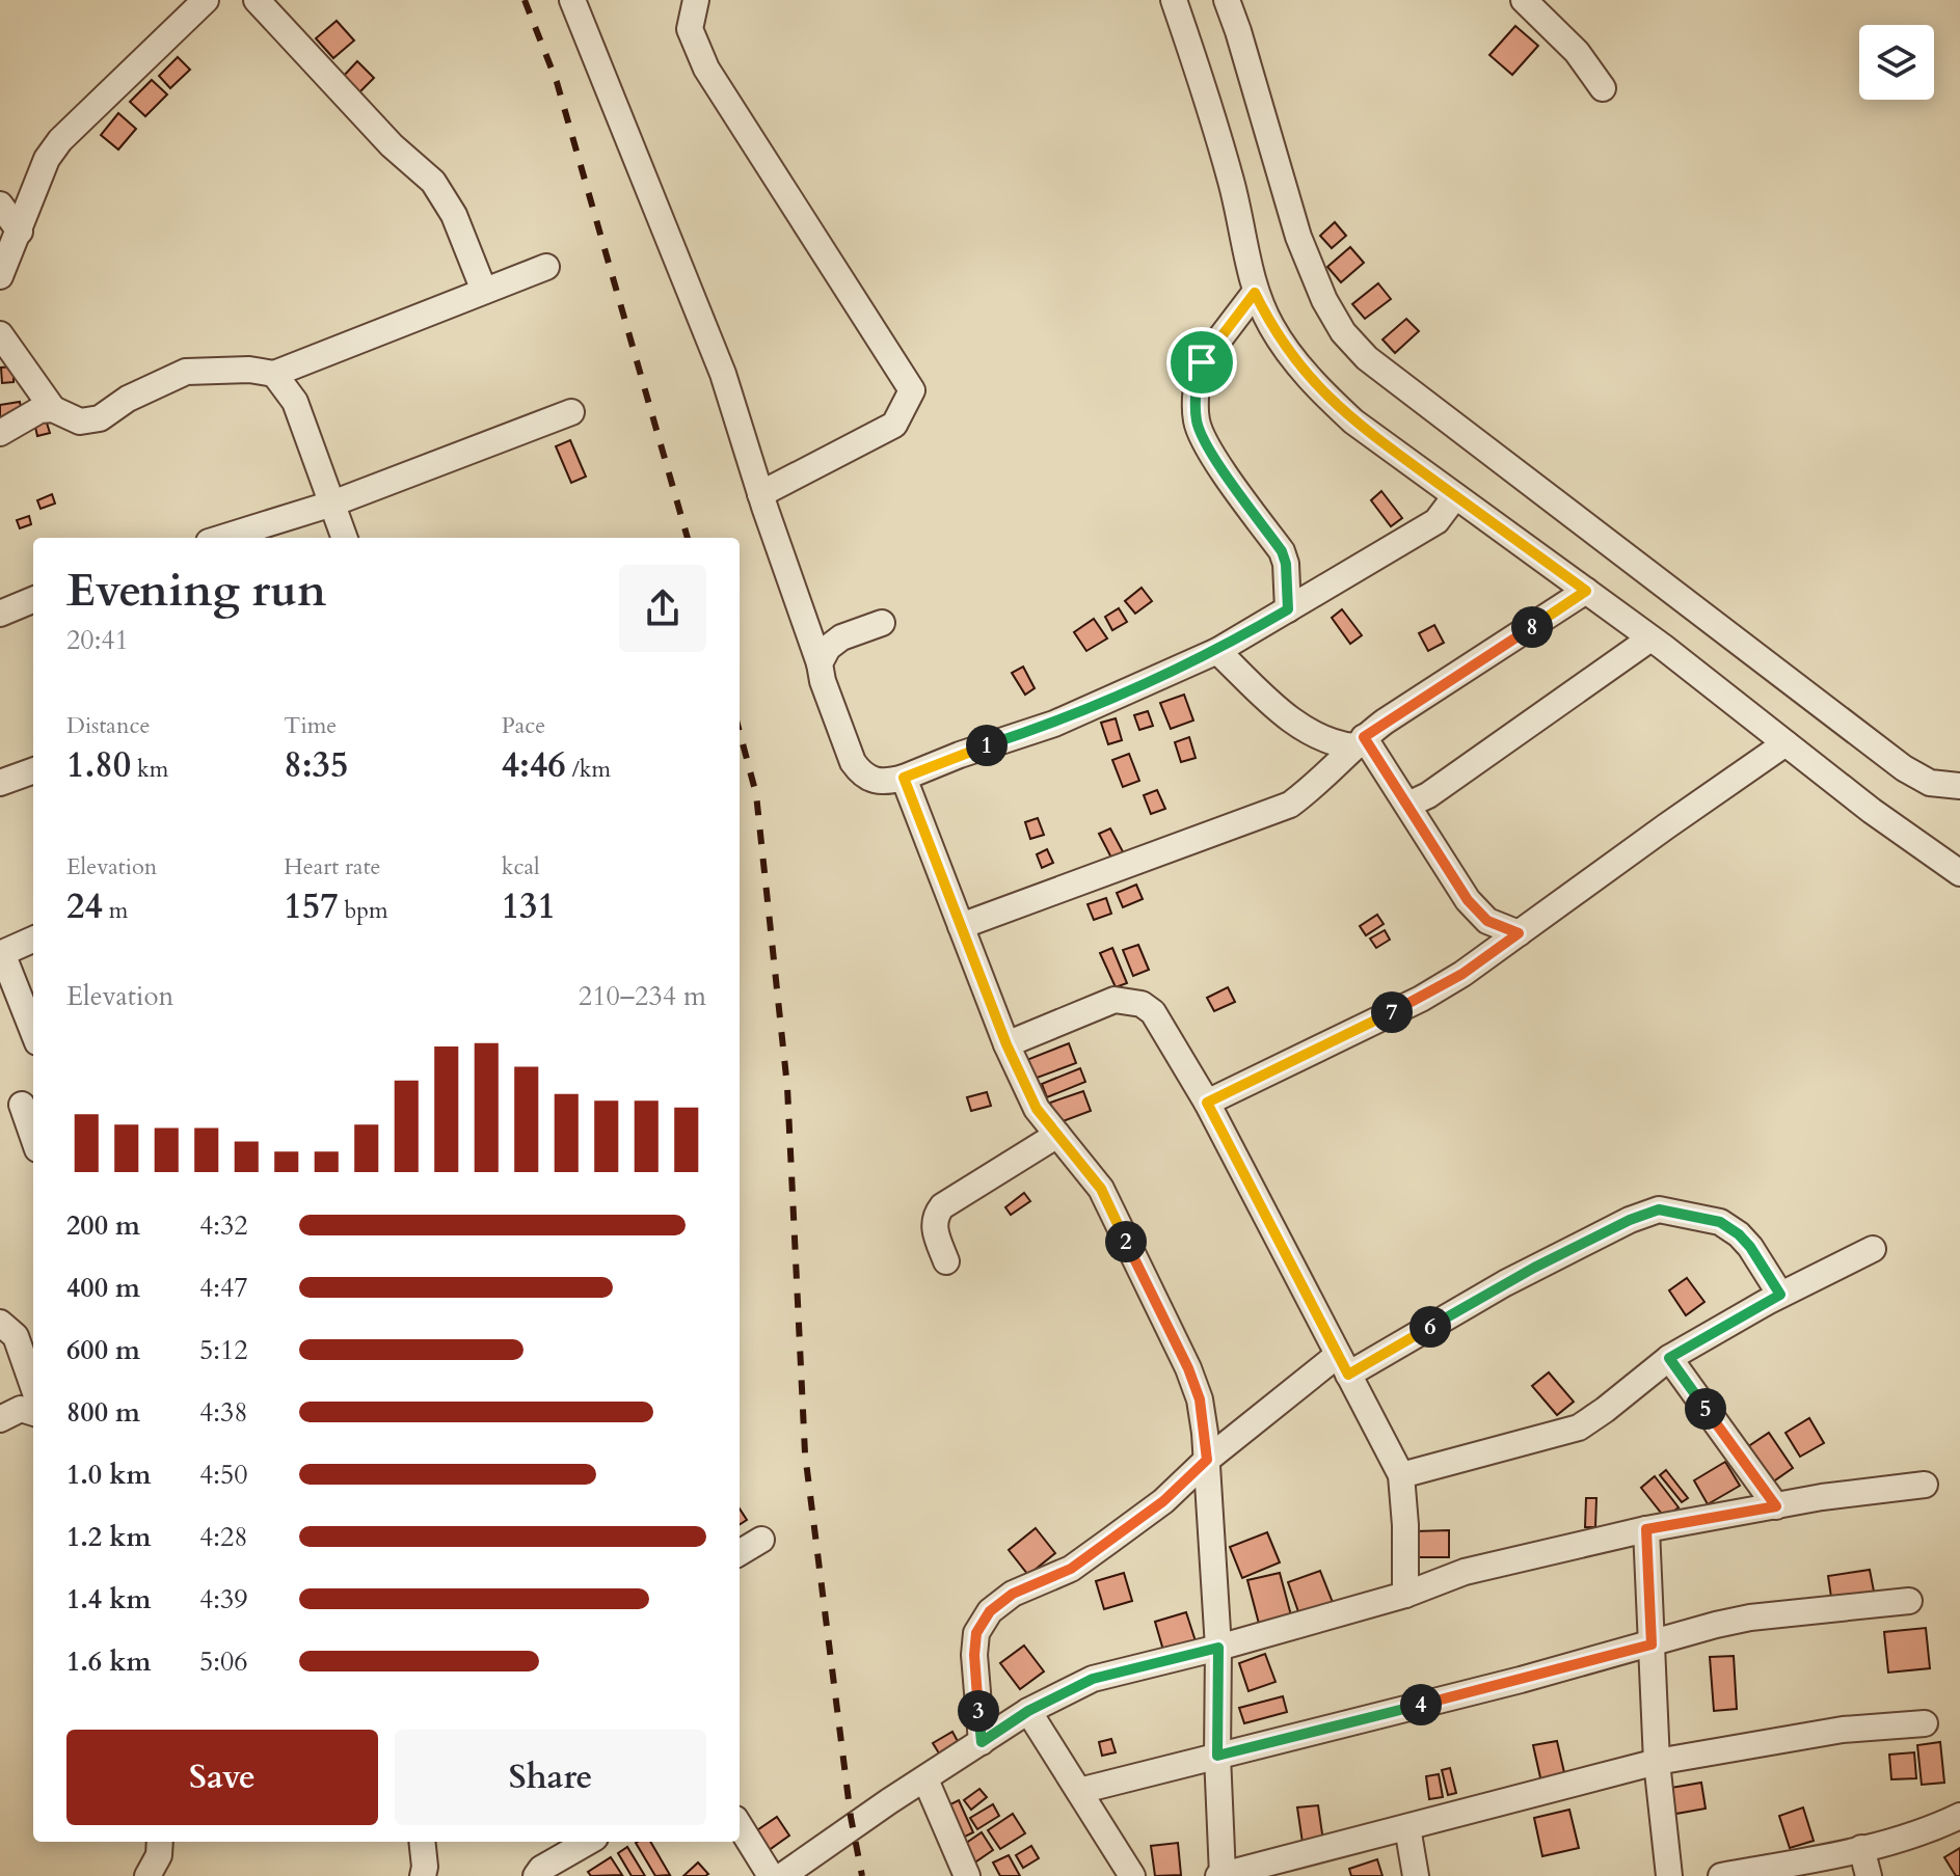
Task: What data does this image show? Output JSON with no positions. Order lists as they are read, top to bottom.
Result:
{
  "page": {
    "heading": ["Evening run", "20:41"],
    "pins": [
      "8",
      "1",
      "7",
      "2",
      "6",
      "5",
      "4",
      "3"
    ],
    "stats": [
      ["Distance", "1.80 km"],
      ["Time", "8:35"],
      ["Pace", "4:46 /km"],
      ["Elevation", "24 m"],
      ["Heart rate", "157 bpm"],
      ["kcal", "131"]
    ],
    "chart": ["Elevation", "210–234 m"],
    "list": [
      {
        "name": "200 m",
        "note": "4:32"
      },
      {
        "name": "400 m",
        "note": "4:47"
      },
      {
        "name": "600 m",
        "note": "5:12"
      },
      {
        "name": "800 m",
        "note": "4:38"
      },
      {
        "name": "1.0 km",
        "note": "4:50"
      },
      {
        "name": "1.2 km",
        "note": "4:28"
      },
      {
        "name": "1.4 km",
        "note": "4:39"
      },
      {
        "name": "1.6 km",
        "note": "5:06"
      }
    ],
    "buttons": ["Save", "Share"]
  }
}
